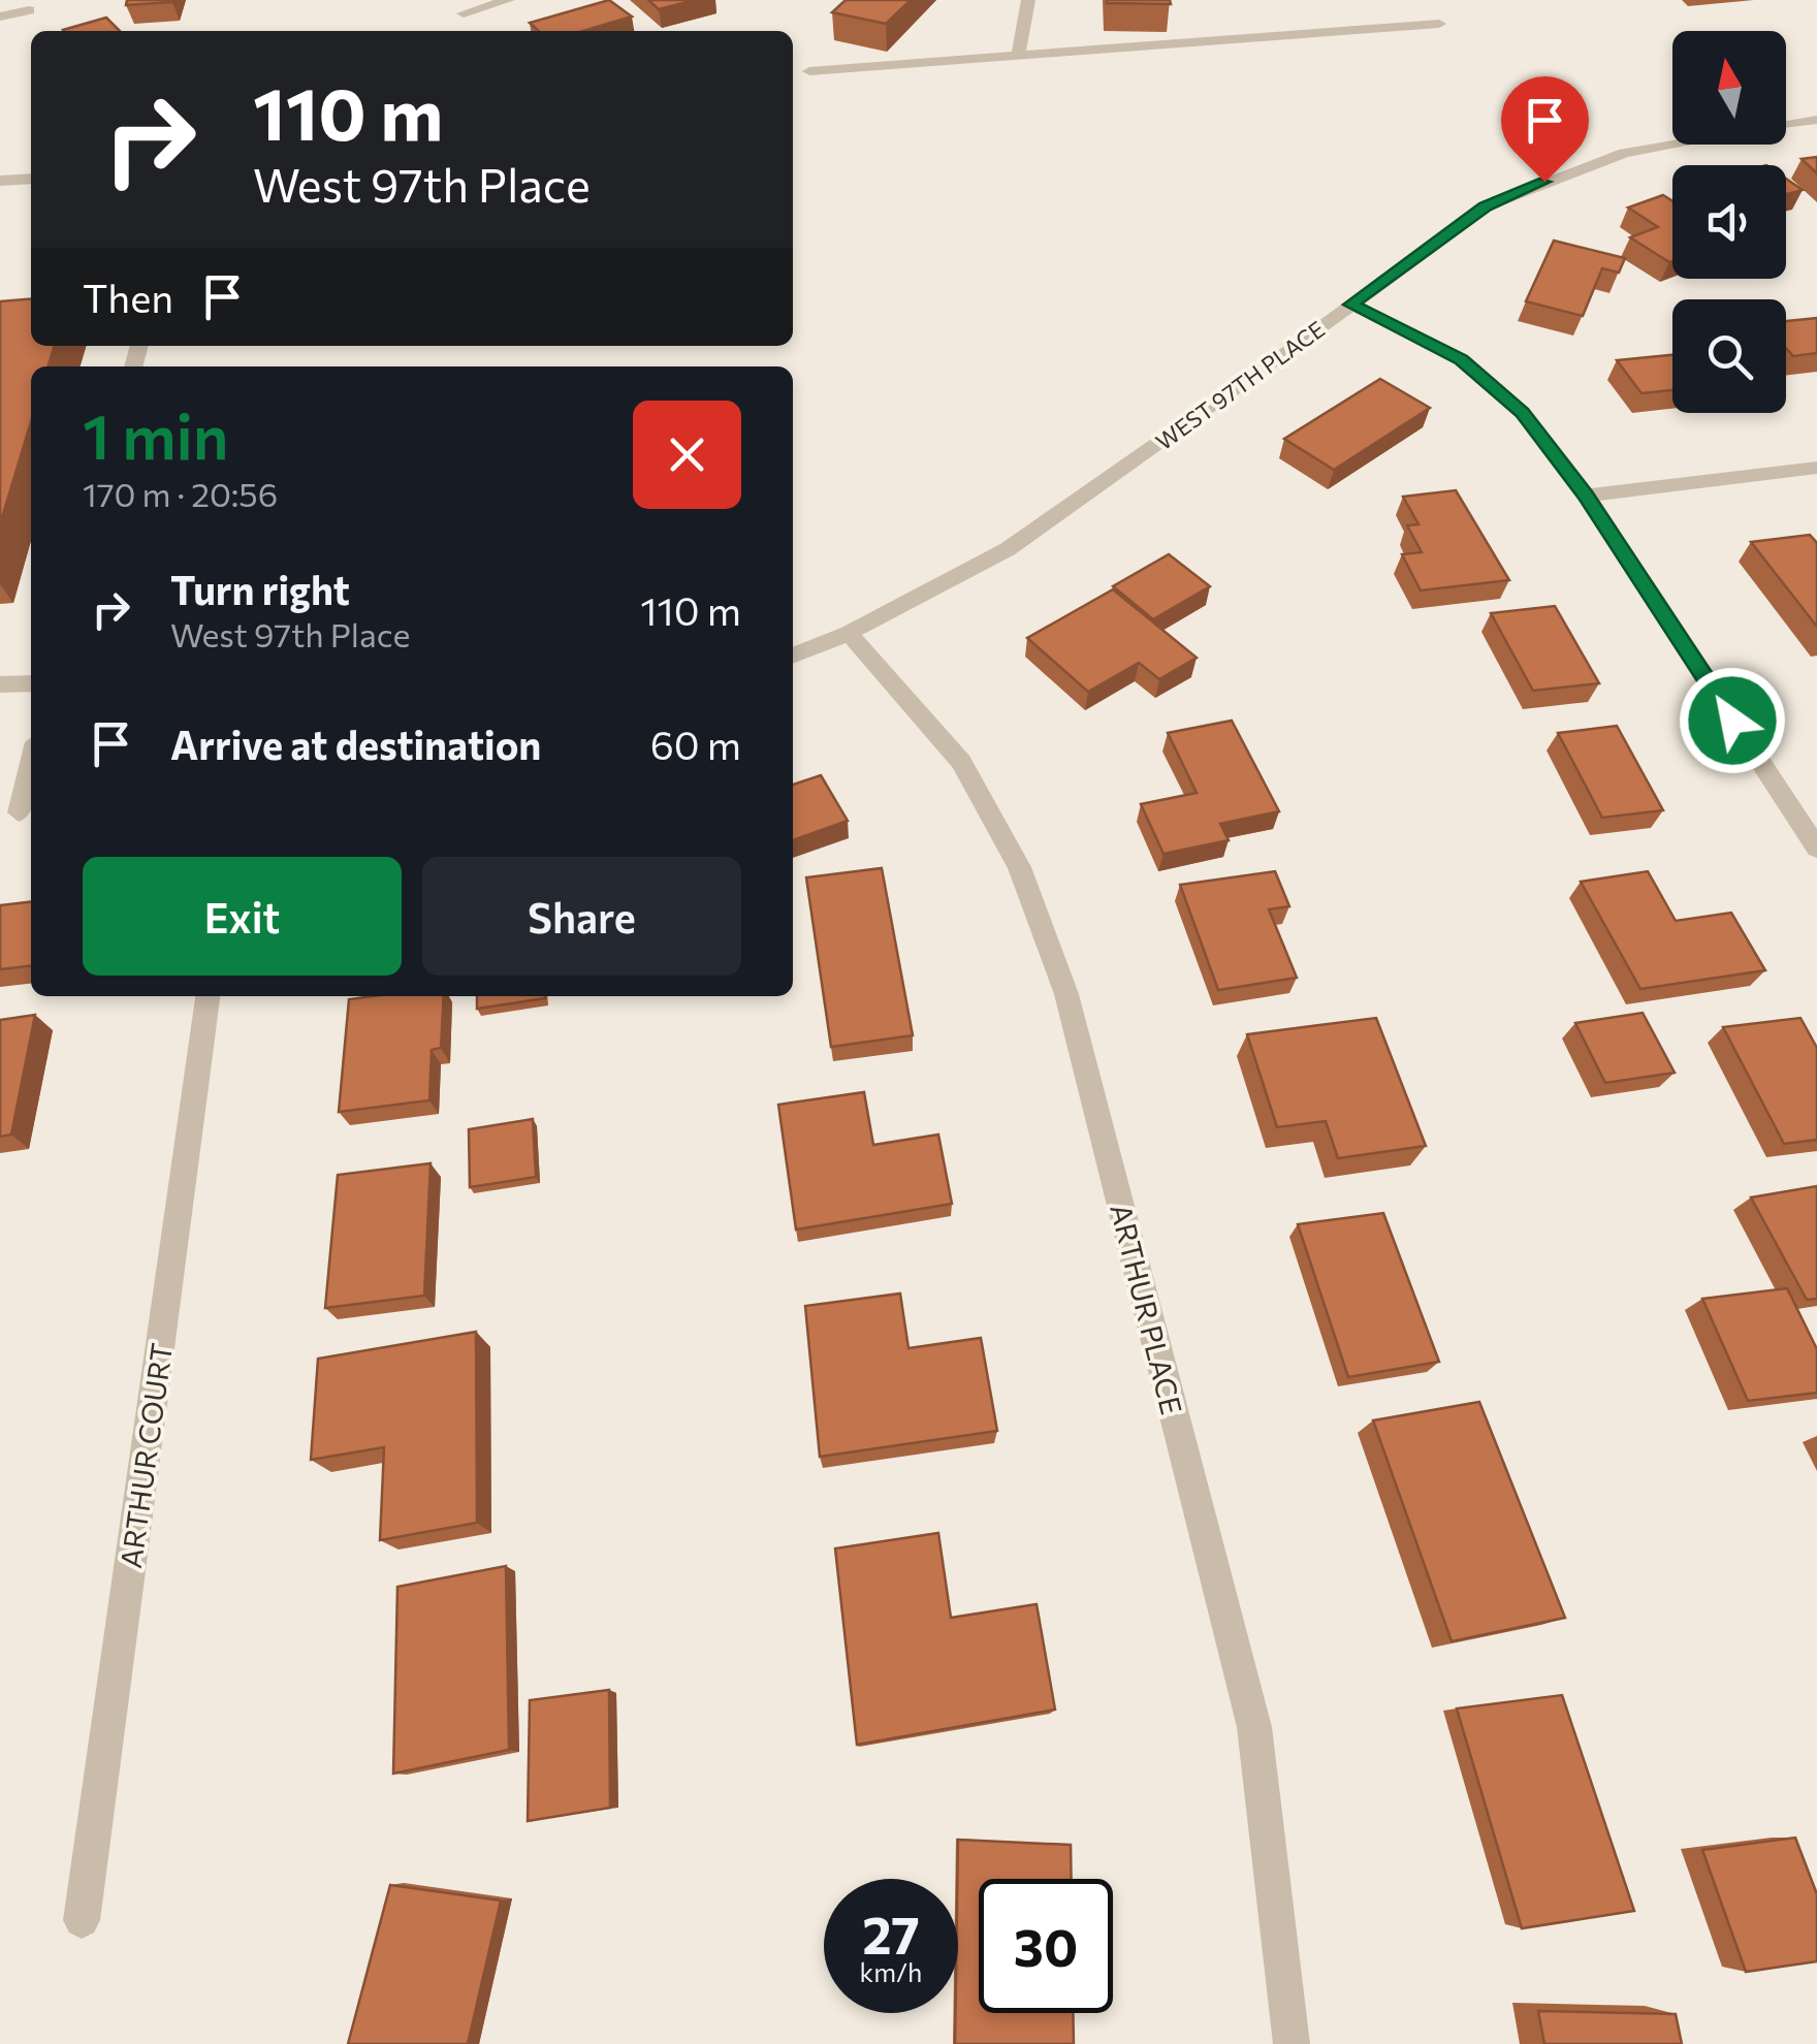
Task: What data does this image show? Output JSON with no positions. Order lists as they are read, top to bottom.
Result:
{
  "streets": {
    "street": ["WEST 97TH PLACE", "ARTHUR PLACE", "ARTHUR COURT"]
  },
  "crossings": [
    ["WEST 97TH PLACE", "ARTHUR PLACE"]
  ],
  "north": "top",
  "page": {
    "turn": ["110 m", "West 97th Place"],
    "then": "Then",
    "heading": ["1 min", "170 m · 20:56"],
    "list": [
      {
        "name": "Turn right",
        "note": "West 97th Place",
        "value": "110 m"
      },
      {
        "name": "Arrive at destination",
        "value": "60 m"
      }
    ],
    "buttons": ["Exit", "Share"],
    "speed": "27 km/h",
    "limit": "30"
  }
}
